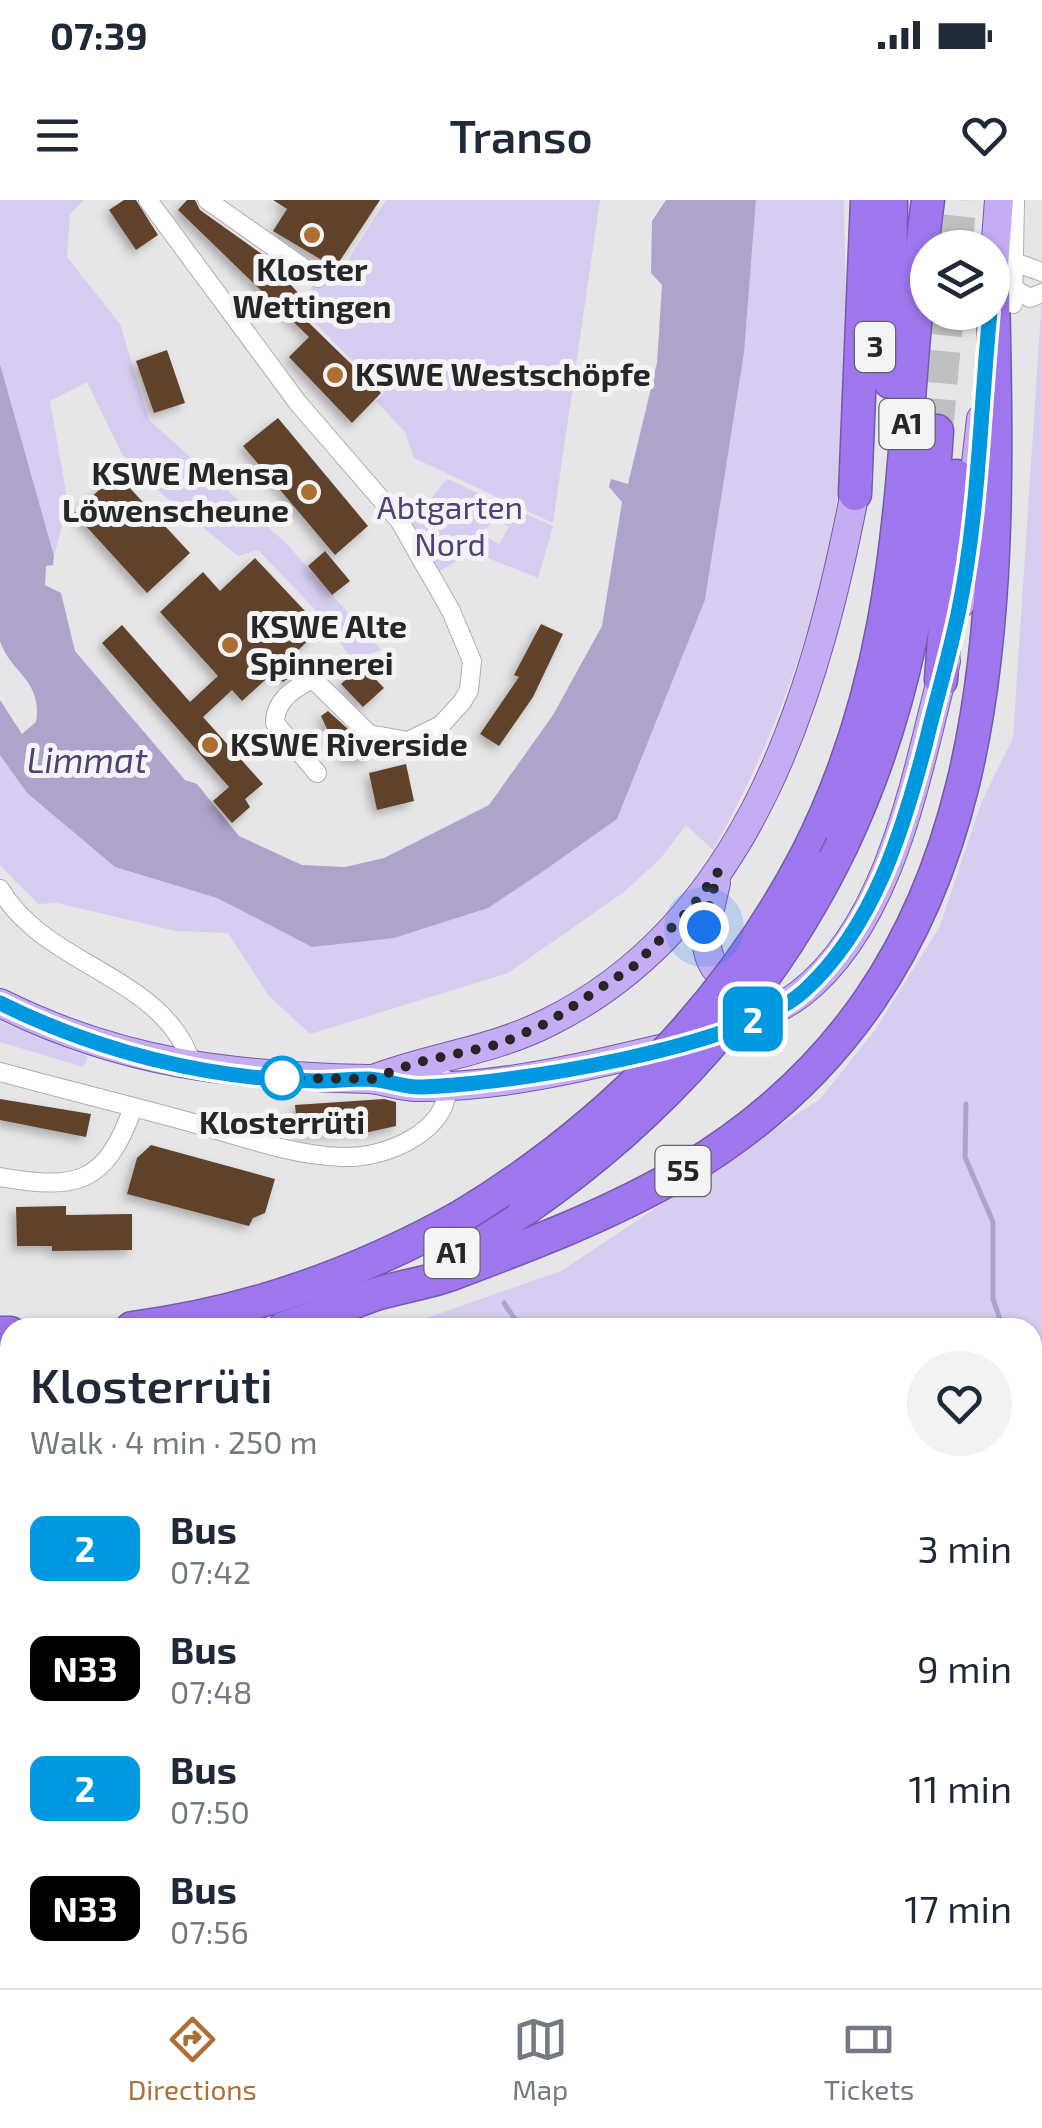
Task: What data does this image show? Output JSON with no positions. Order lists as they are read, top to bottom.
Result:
{
  "streets": {
    "highway": ["A1", "55"],
    "main road": ["3"]
  },
  "crossings": [
    ["3", "A1"],
    ["A1", "55"]
  ],
  "water": ["Limmat"],
  "parks": ["Abtgarten Nord"],
  "places": [
    "Kloster Wettingen",
    "KSWE Westschöpfe",
    "KSWE Mensa Löwenscheune",
    "KSWE Alte Spinnerei",
    "KSWE Riverside",
    "Klosterrüti"
  ],
  "lines": ["bus line 2"],
  "page": {
    "status": "07:39",
    "header": "Transo",
    "on_map": "2",
    "heading": ["Klosterrüti", "Walk · 4 min · 250 m"],
    "list": [
      {
        "mark": "2",
        "name": "Bus",
        "note": "07:42",
        "value": "3 min"
      },
      {
        "mark": "N33",
        "name": "Bus",
        "note": "07:48",
        "value": "9 min"
      },
      {
        "mark": "2",
        "name": "Bus",
        "note": "07:50",
        "value": "11 min"
      },
      {
        "mark": "N33",
        "name": "Bus",
        "note": "07:56",
        "value": "17 min"
      }
    ],
    "tabs": ["Directions", "Map", "Tickets"]
  }
}
